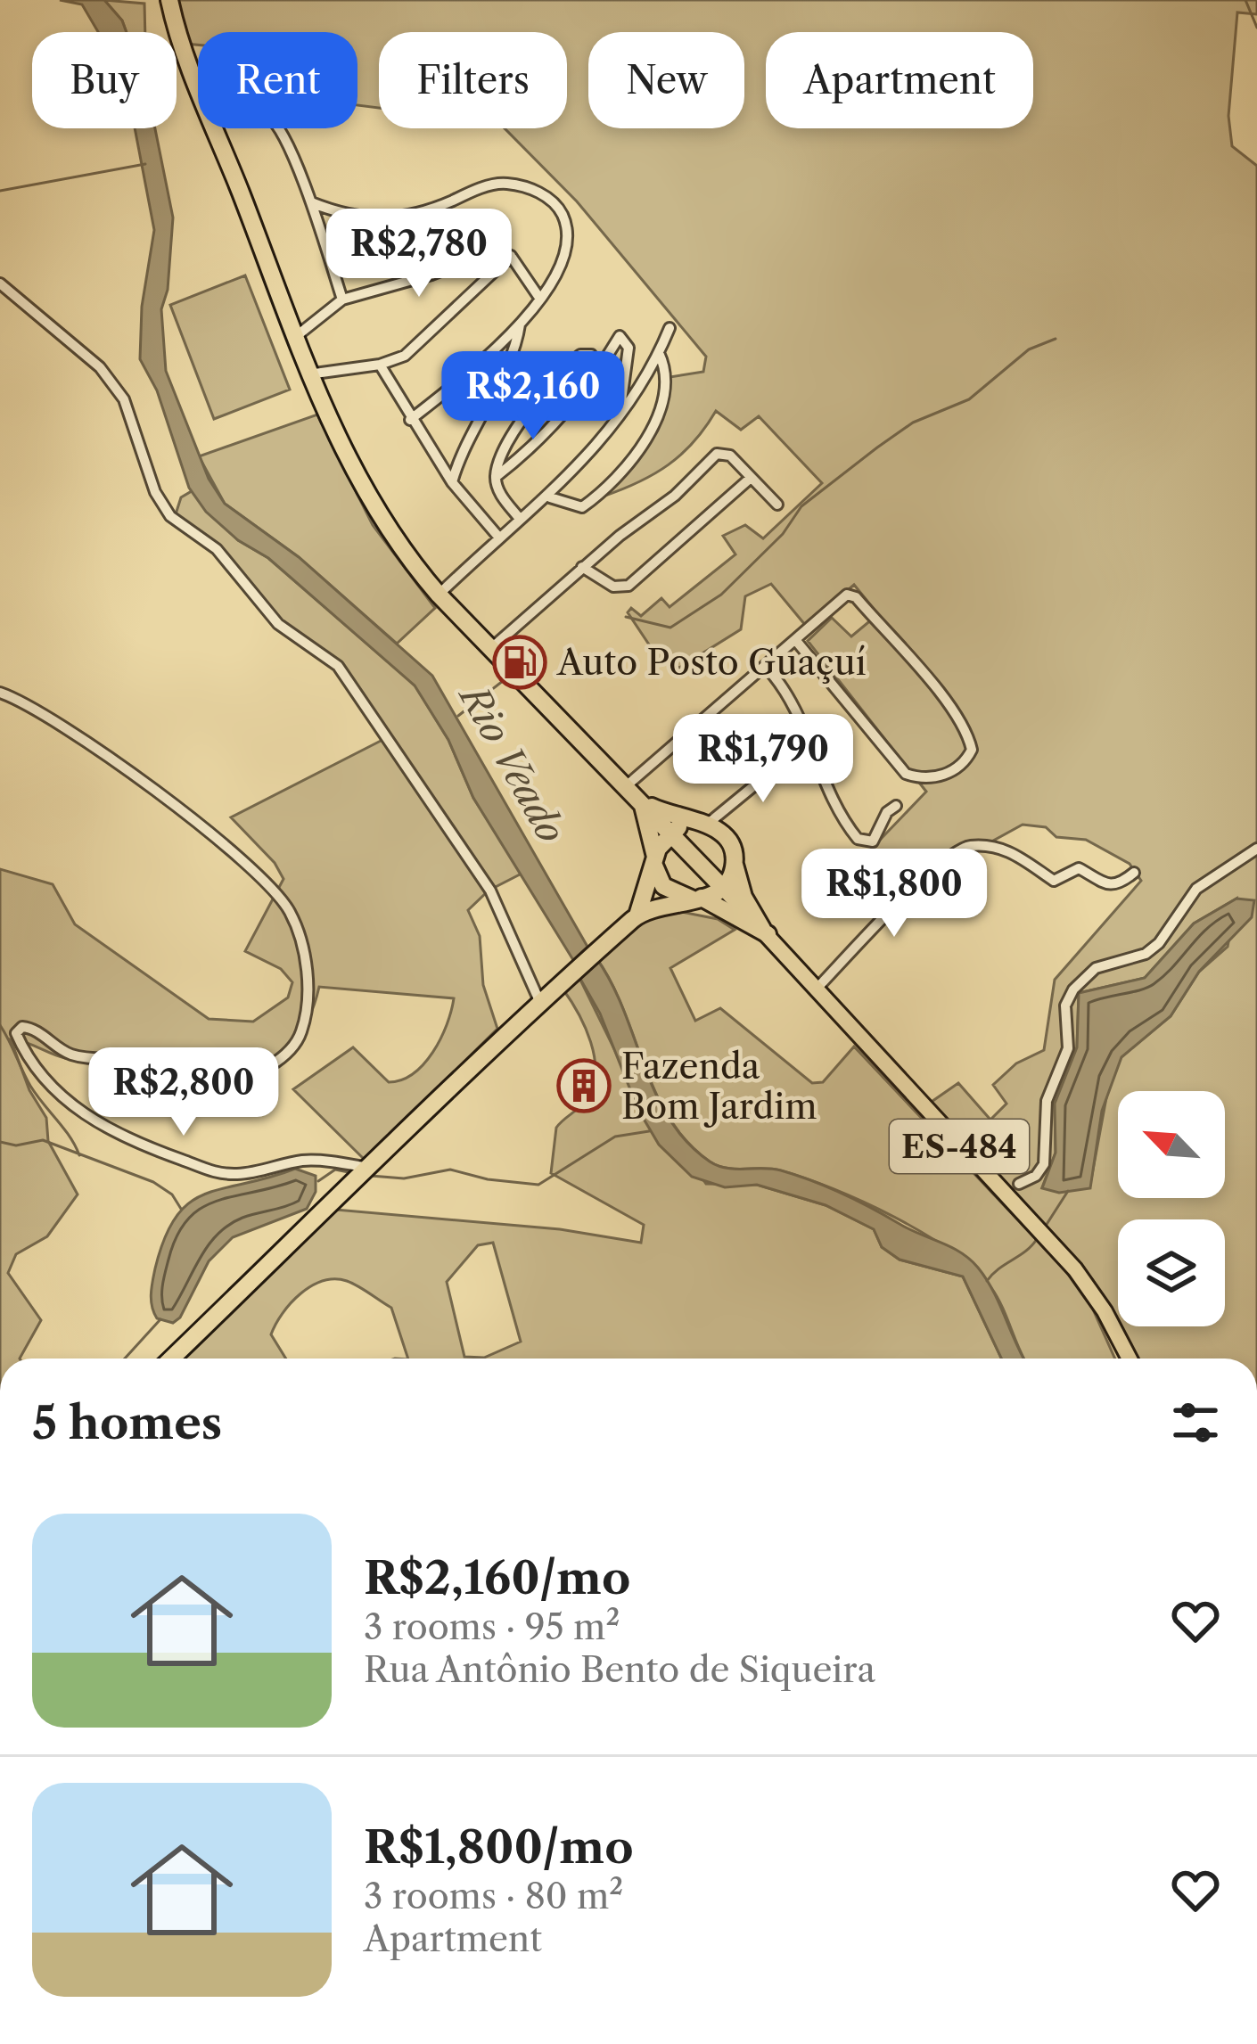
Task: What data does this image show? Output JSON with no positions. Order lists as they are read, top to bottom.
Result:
{
  "streets": {
    "highway": ["ES-484"]
  },
  "water": ["Rio Veado"],
  "places": {
    "fuel station": ["Auto Posto Guaçuí"],
    "building": ["Fazenda Bom Jardim"]
  },
  "north": "top left",
  "page": {
    "chip": [
      "Buy",
      "Rent",
      "Filters",
      "New",
      "Apartment"
    ],
    "price": [
      "R$2,780",
      "R$2,160",
      "R$1,790",
      "R$1,800",
      "R$2,800"
    ],
    "heading": "5 homes",
    "list": [
      {
        "name": "R$2,160/mo",
        "note": "3 rooms · 95 m² · Rua Antônio Bento de Siqueira"
      },
      {
        "name": "R$1,800/mo",
        "note": "3 rooms · 80 m² · Apartment"
      }
    ]
  }
}
